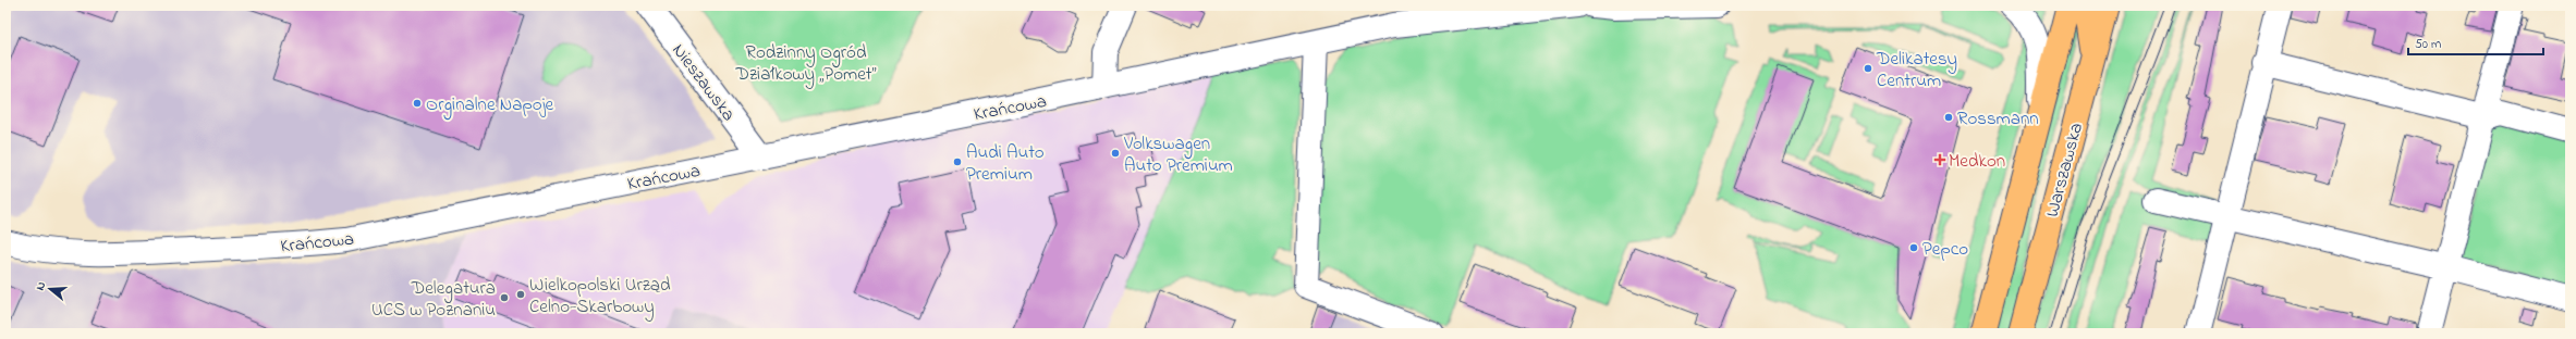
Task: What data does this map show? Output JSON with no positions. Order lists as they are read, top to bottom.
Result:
{
  "streets": {
    "main road": ["Warszawska"],
    "street": ["Nieszawska", "Krańcowa"]
  },
  "crossings": [
    ["Nieszawska", "Krańcowa"]
  ],
  "parks": ["Rodzinny Ogród Działkowy „Pomet”"],
  "places": {
    "other": [
      "Delikatesy Centrum",
      "Orginalne Napoje",
      "Rossmann",
      "Volkswagen Auto Premium",
      "Audi Auto Premium",
      "Pepco",
      "Wielkopolski Urząd Celno-Skarbowy",
      "Delegatura UCS w Poznaniu"
    ],
    "health": ["Medkon"]
  },
  "scale_bar": "50 m",
  "north": "left"
}
